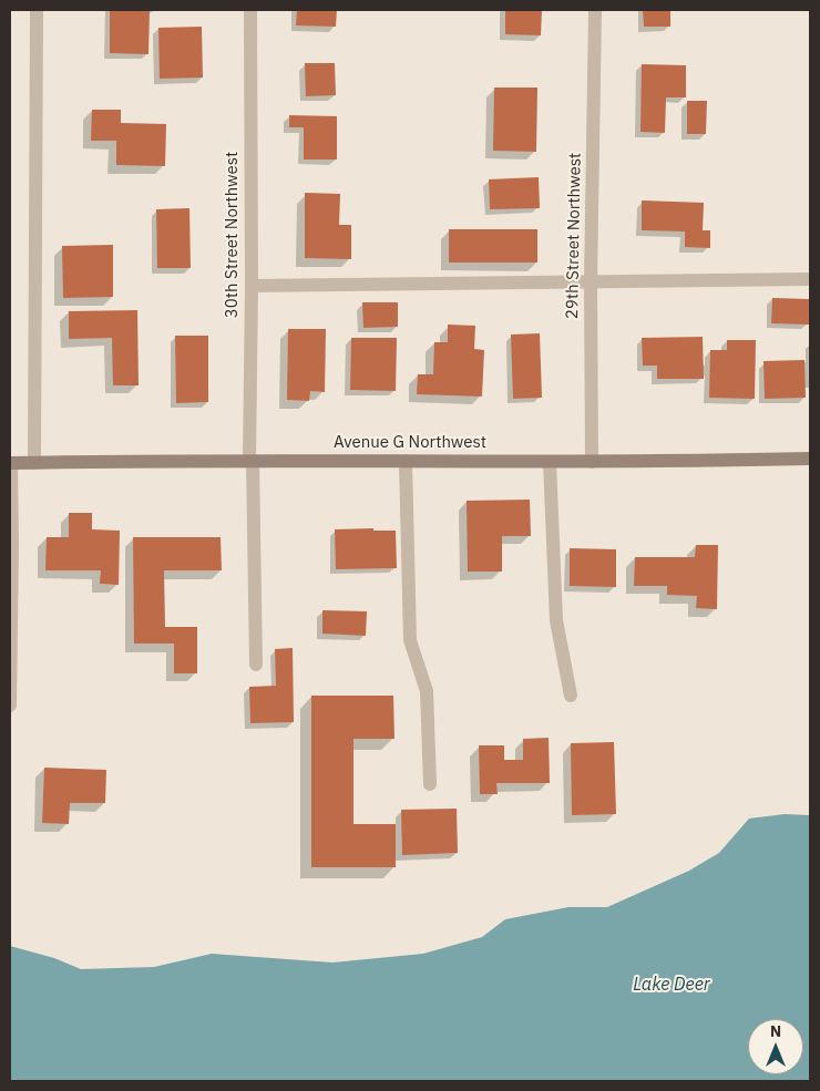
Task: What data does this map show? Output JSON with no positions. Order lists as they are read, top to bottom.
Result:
{
  "streets": {
    "main road": ["Avenue G Northwest"],
    "street": ["30th Street Northwest", "29th Street Northwest"]
  },
  "crossings": [
    ["30th Street Northwest", "Avenue G Northwest"],
    ["29th Street Northwest", "Avenue G Northwest"]
  ],
  "water": ["Lake Deer"],
  "north": "top"
}
